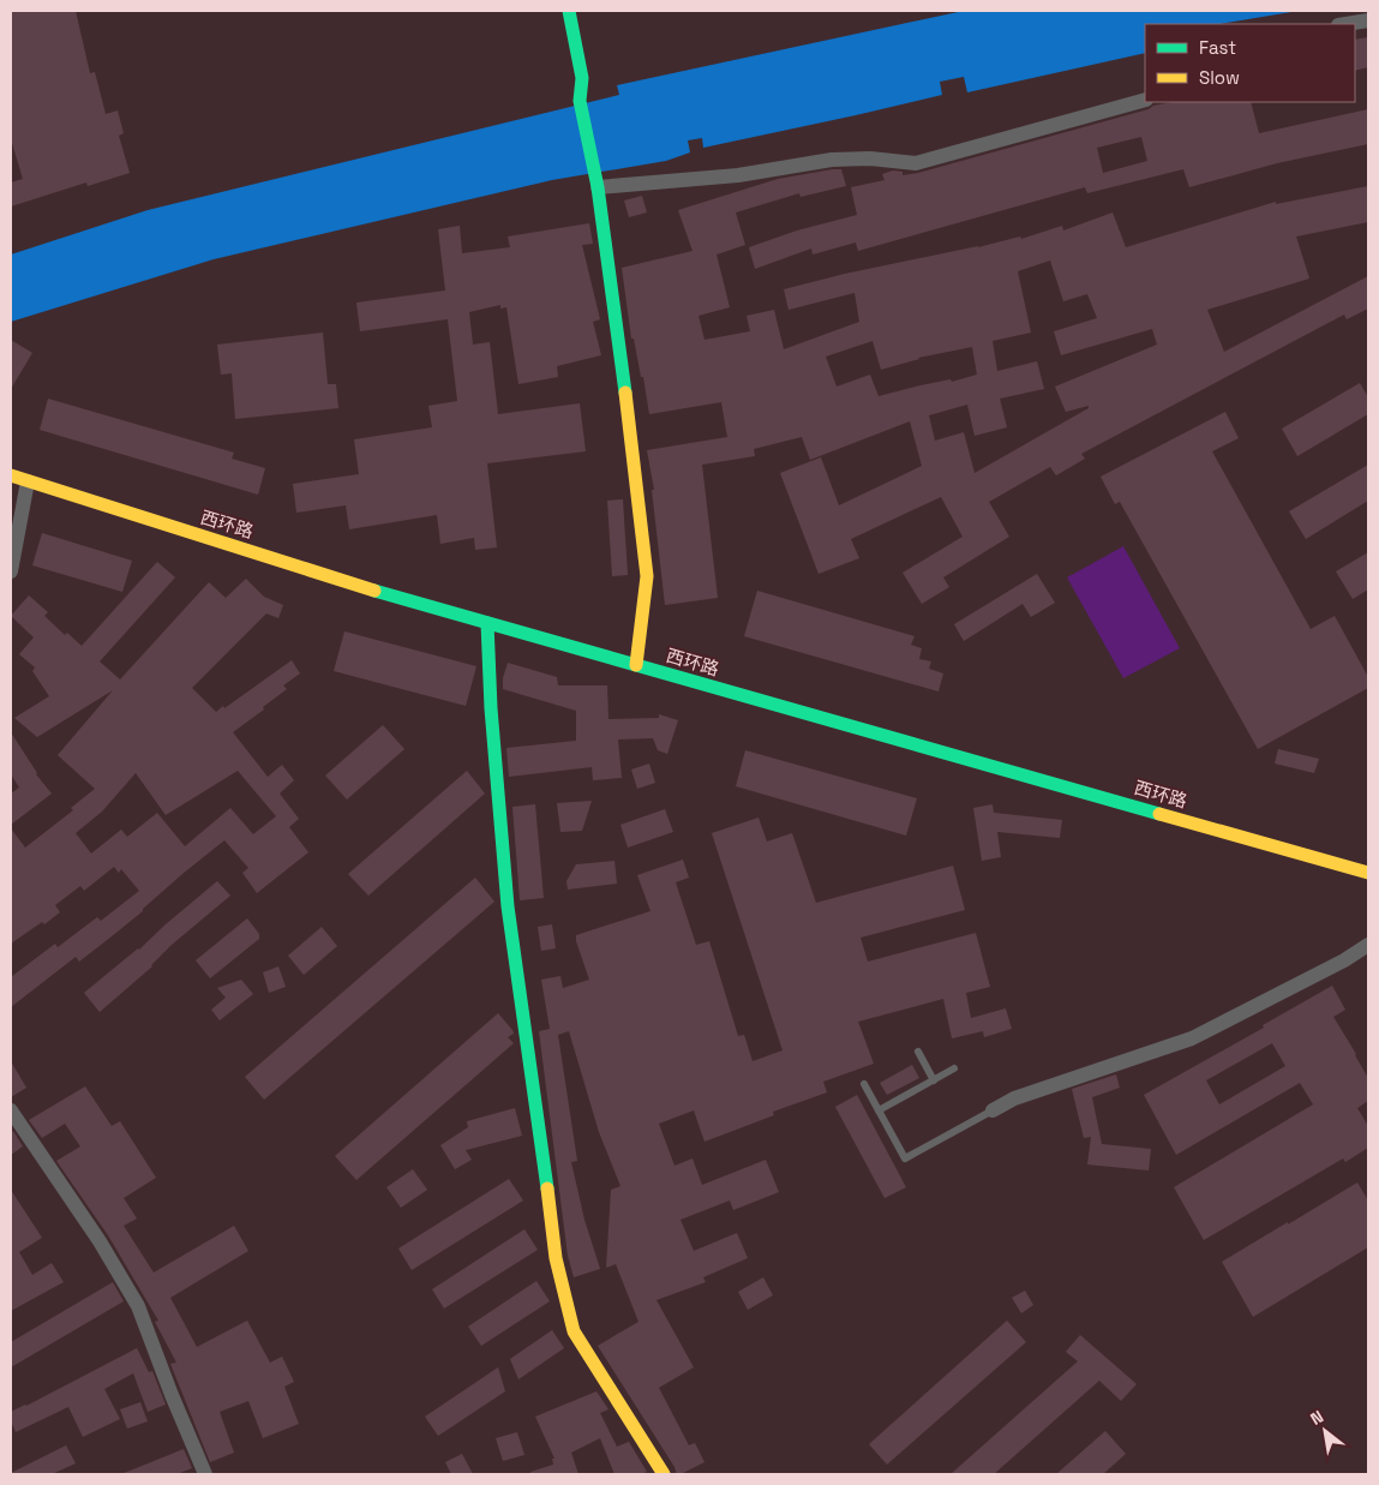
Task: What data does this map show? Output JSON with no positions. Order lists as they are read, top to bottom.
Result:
{
  "streets": {
    "street": ["西环路"]
  },
  "legend": ["Fast", "Slow"],
  "north": "top left"
}
